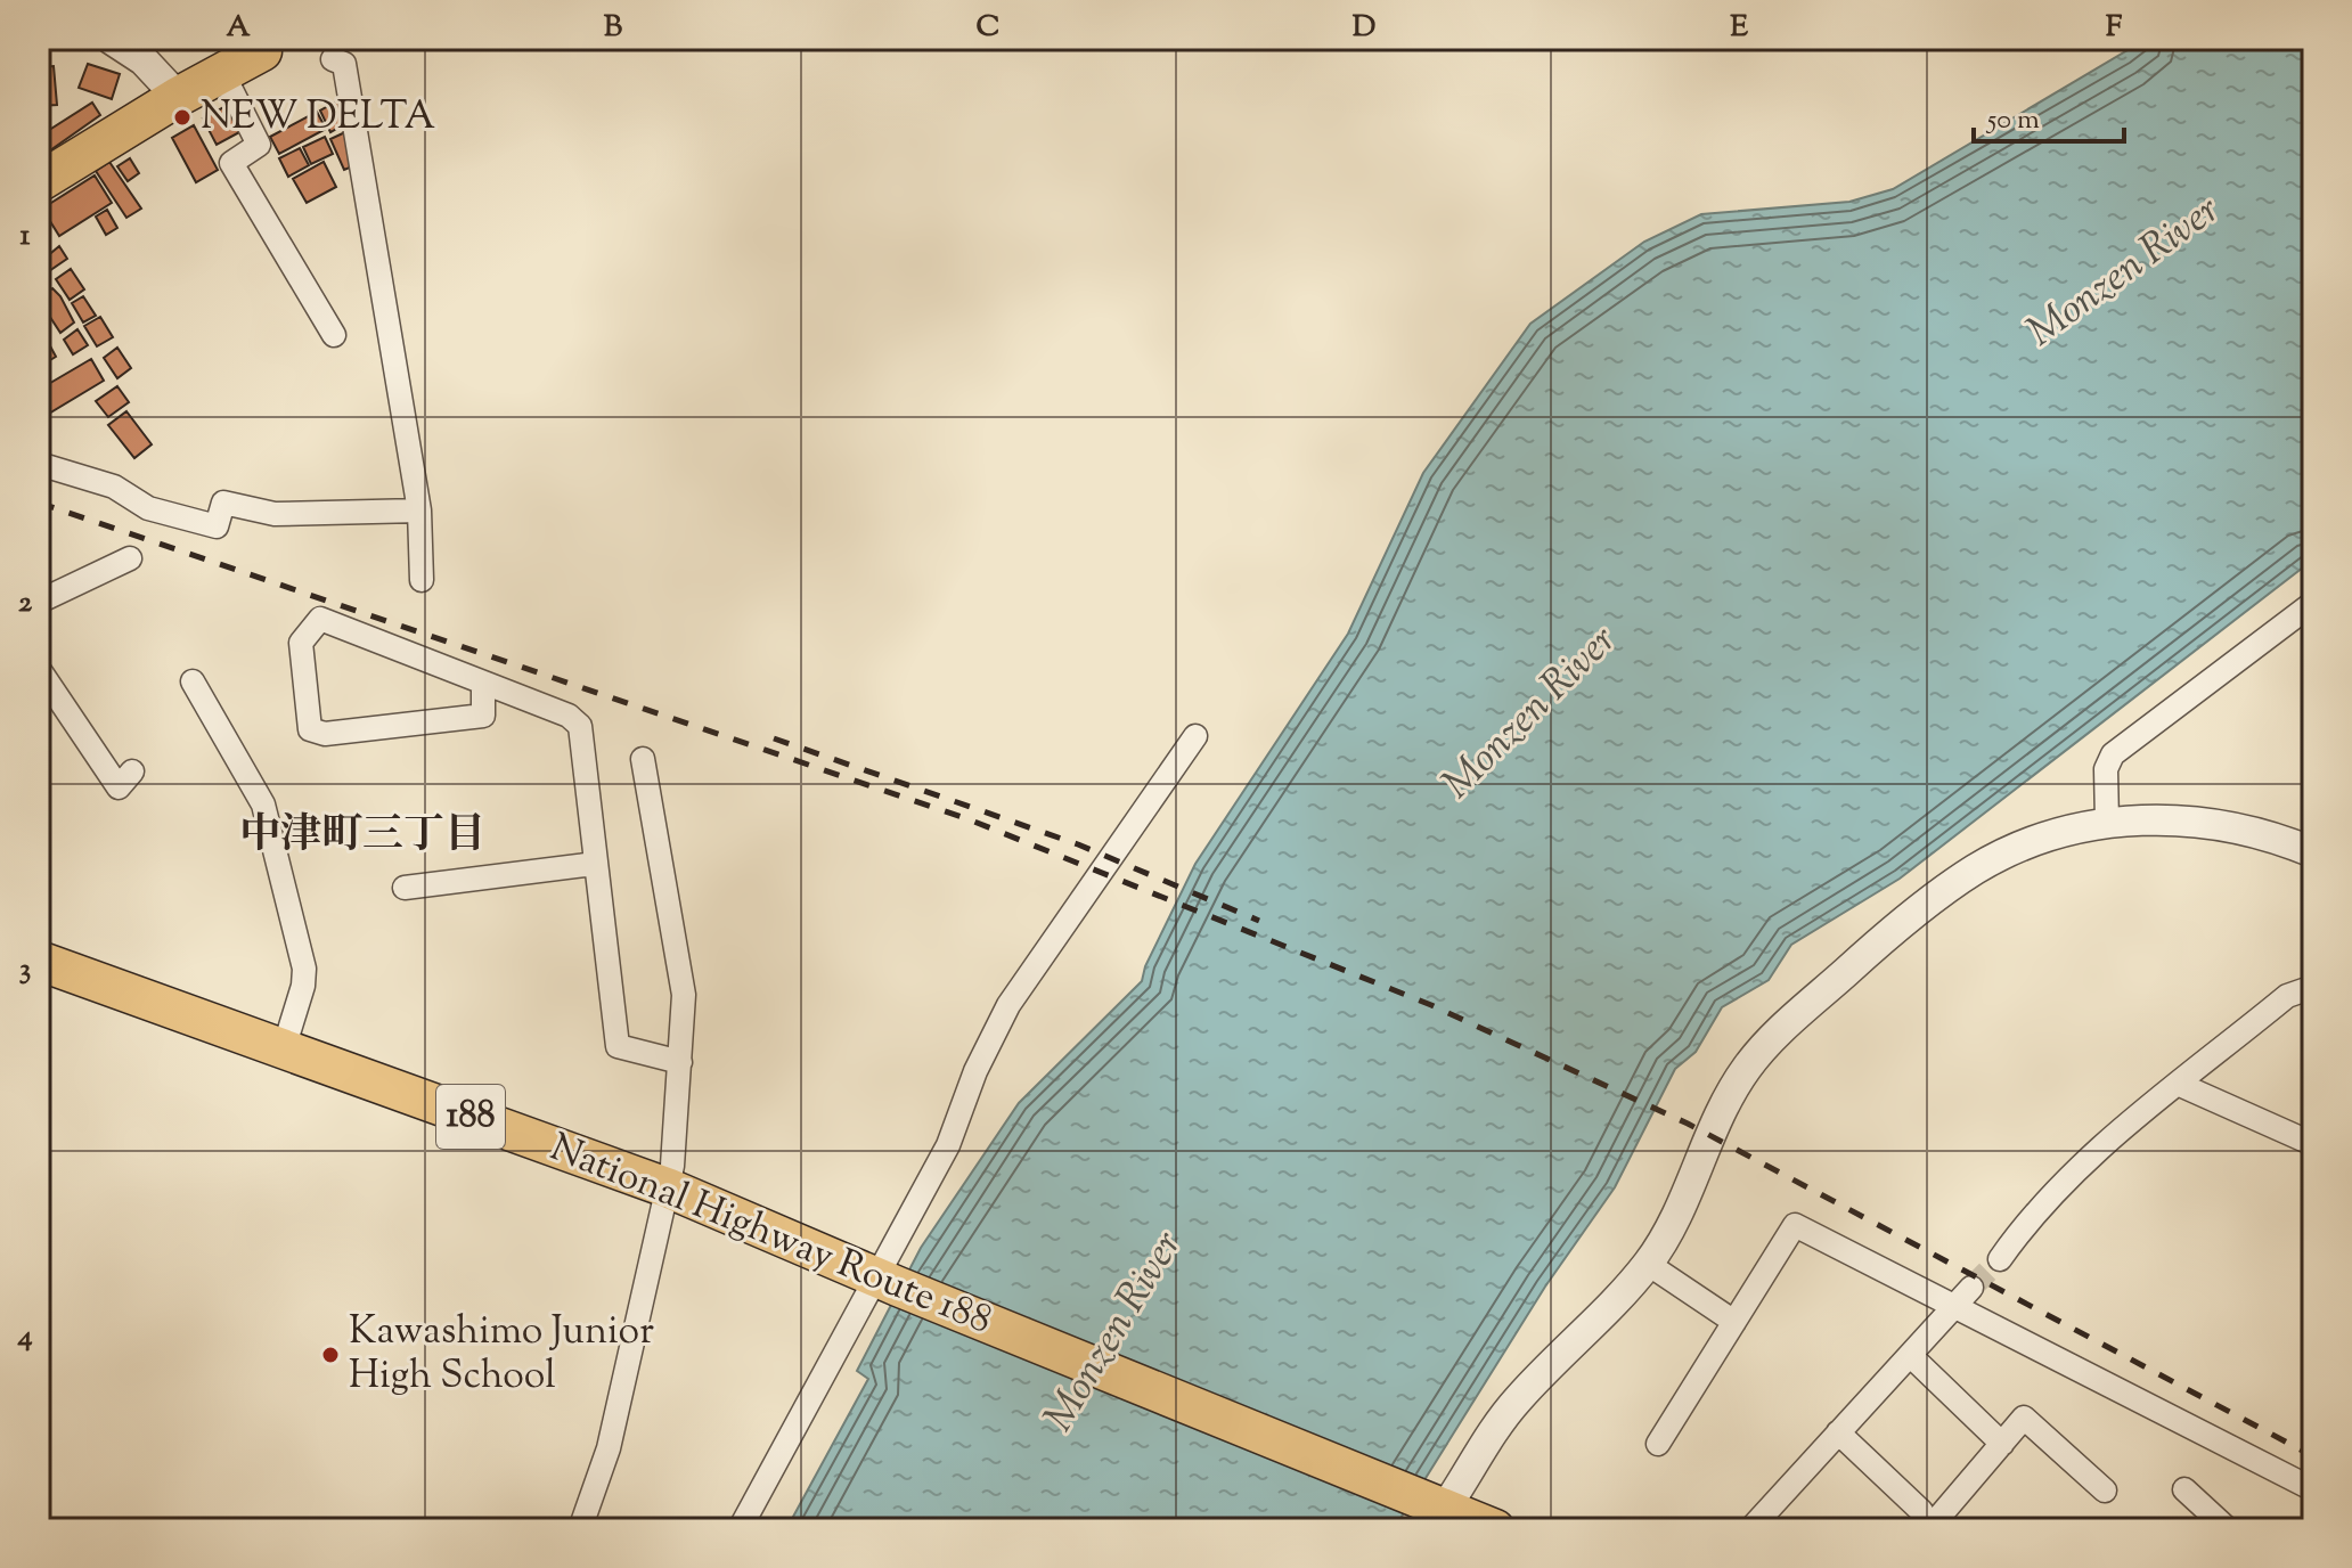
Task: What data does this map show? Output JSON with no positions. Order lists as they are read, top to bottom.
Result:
{
  "streets": {
    "highway": ["188", "National Highway Route 188"]
  },
  "districts": ["中津町三丁目"],
  "water": ["Monzen River"],
  "places": ["NEW DELTA", "Kawashimo Junior High School"],
  "scale_bar": "50 m",
  "grid": {
    "columns": [
      "A",
      "B",
      "C",
      "D",
      "E",
      "F"
    ],
    "rows": [
      "1",
      "2",
      "3",
      "4"
    ]
  }
}
